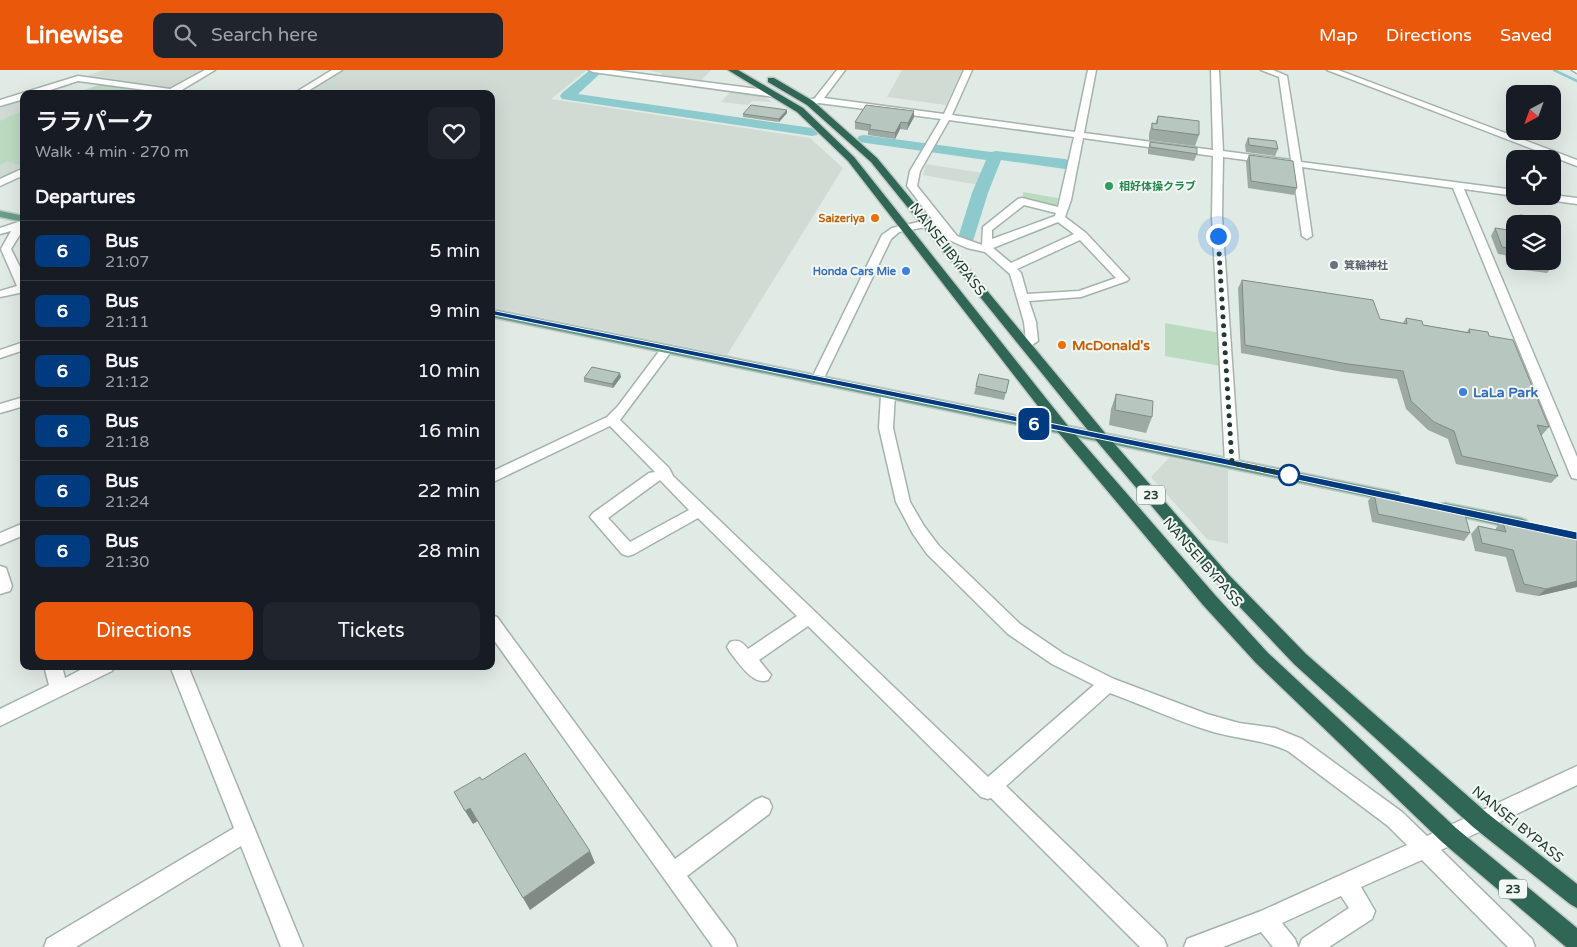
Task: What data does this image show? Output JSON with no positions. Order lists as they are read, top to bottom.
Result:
{
  "streets": {
    "highway": ["NANSEI BYPASS", "23"]
  },
  "places": [
    "相好体操クラブ",
    "Saizeriya",
    "箕輪神社",
    "Honda Cars Mie",
    "McDonald's",
    "LaLa Park"
  ],
  "lines": ["bus line 6"],
  "north": "bottom left",
  "page": {
    "header": "Linewise",
    "search": "Search here",
    "nav": ["Map", "Directions", "Saved"],
    "on_map": "6",
    "heading": [
      ["ララパーク", "Walk · 4 min · 270 m"],
      "Departures"
    ],
    "list": [
      {
        "mark": "6",
        "name": "Bus",
        "note": "21:07",
        "value": "5 min"
      },
      {
        "mark": "6",
        "name": "Bus",
        "note": "21:11",
        "value": "9 min"
      },
      {
        "mark": "6",
        "name": "Bus",
        "note": "21:12",
        "value": "10 min"
      },
      {
        "mark": "6",
        "name": "Bus",
        "note": "21:18",
        "value": "16 min"
      },
      {
        "mark": "6",
        "name": "Bus",
        "note": "21:24",
        "value": "22 min"
      },
      {
        "mark": "6",
        "name": "Bus",
        "note": "21:30",
        "value": "28 min"
      }
    ],
    "buttons": ["Directions", "Tickets"]
  }
}
